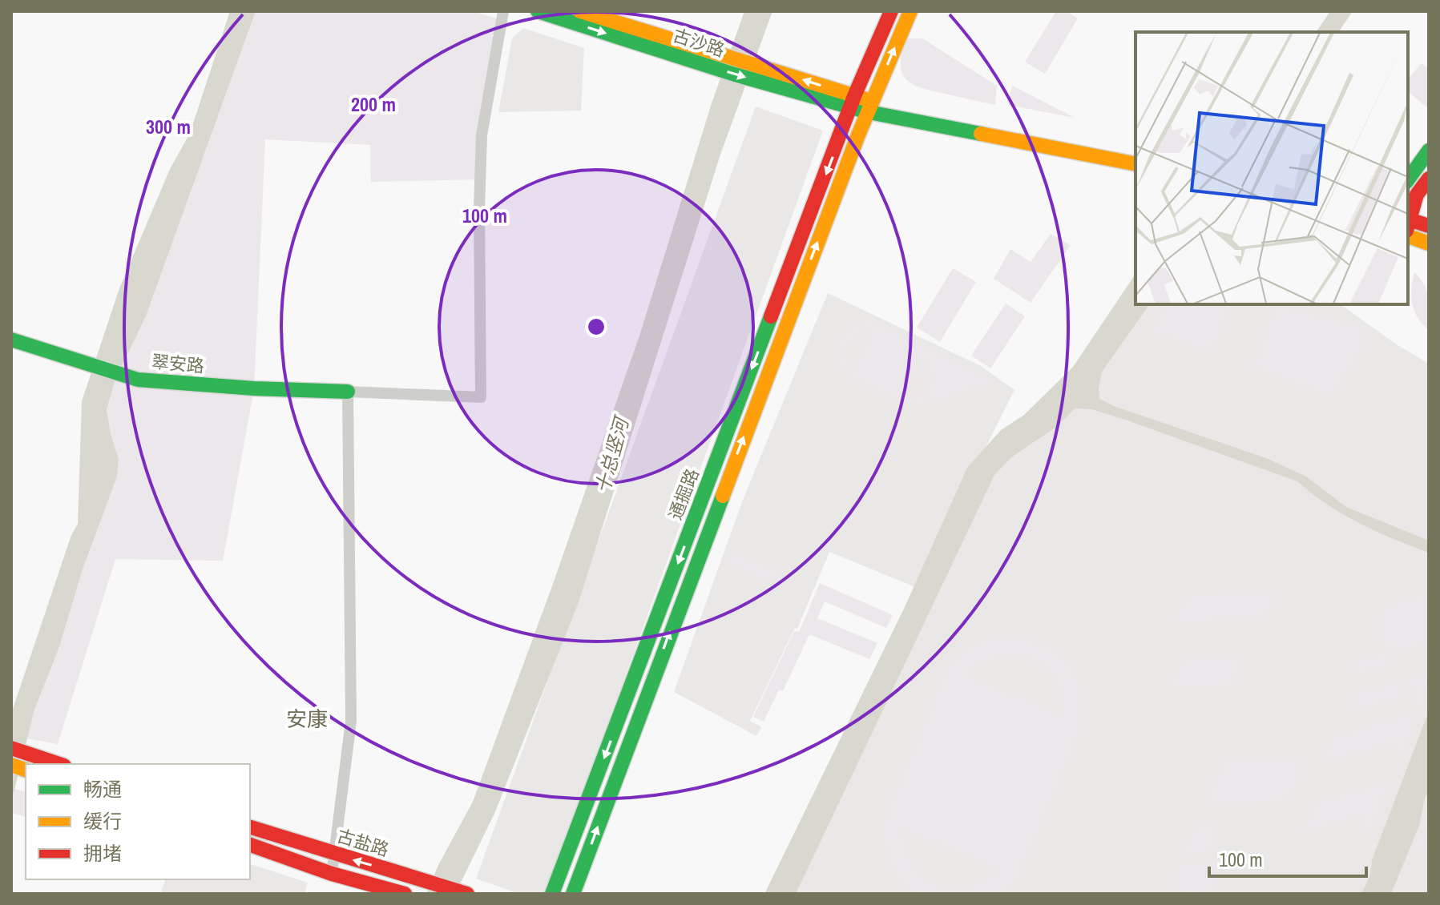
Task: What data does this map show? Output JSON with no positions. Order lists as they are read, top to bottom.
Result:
{
  "streets": {
    "main road": [
      "古沙路",
      "翠安路",
      "通掘路",
      "古盐路"
    ]
  },
  "crossings": [
    ["古沙路", "通掘路"]
  ],
  "districts": ["安康"],
  "water": ["十总竖河"],
  "legend": ["畅通", "缓行", "拥堵"],
  "scale_bar": "100 m",
  "rings": ["200 m", "300 m", "100 m"]
}
